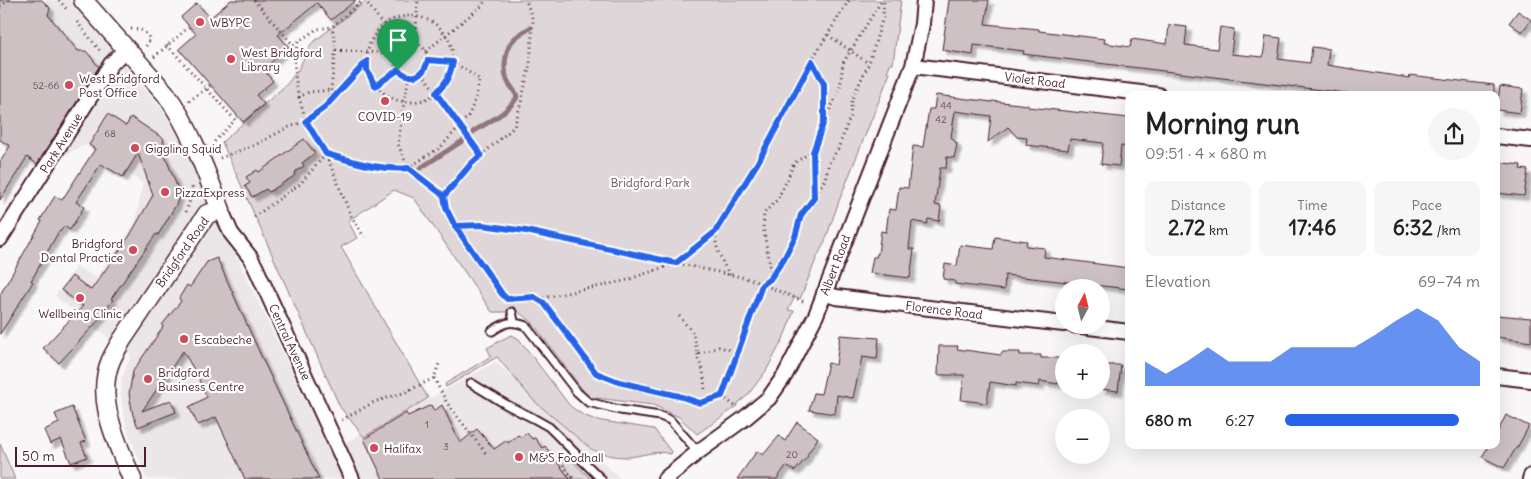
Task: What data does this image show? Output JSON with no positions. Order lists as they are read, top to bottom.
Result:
{
  "streets": {
    "street": [
      "Violet Road",
      "Park Avenue",
      "Bridgford Road",
      "Albert Road",
      "Florence Road",
      "Central Avenue"
    ]
  },
  "crossings": [
    ["Violet Road", "Albert Road"],
    ["Park Avenue", "Bridgford Road"],
    ["Bridgford Road", "Central Avenue"],
    ["Albert Road", "Florence Road"]
  ],
  "parks": ["Bridgford Park"],
  "places": [
    "WBYPC",
    "West Bridgford Library",
    "West Bridgford Post Office",
    "COVID-19",
    "Giggling Squid",
    "PizzaExpress",
    "Bridgford Dental Practice",
    "Wellbeing Clinic",
    "Escabeche",
    "Bridgford Business Centre",
    "Halifax",
    "M&S Foodhall"
  ],
  "house_numbers": [
    "52-66",
    "44",
    "42",
    "68",
    "1",
    "3",
    "20"
  ],
  "scale_bar": "50 m",
  "north": "top",
  "page": {
    "heading": ["Morning run", "09:51 · 4 × 680 m"],
    "stats": [
      ["Distance", "2.72 km"],
      ["Time", "17:46"],
      ["Pace", "6:32 /km"]
    ],
    "chart": ["Elevation", "69–74 m"],
    "map_buttons": ["+", "−"],
    "list": [
      {
        "name": "680 m",
        "note": "6:27"
      }
    ],
    "scale": "50 m"
  }
}
